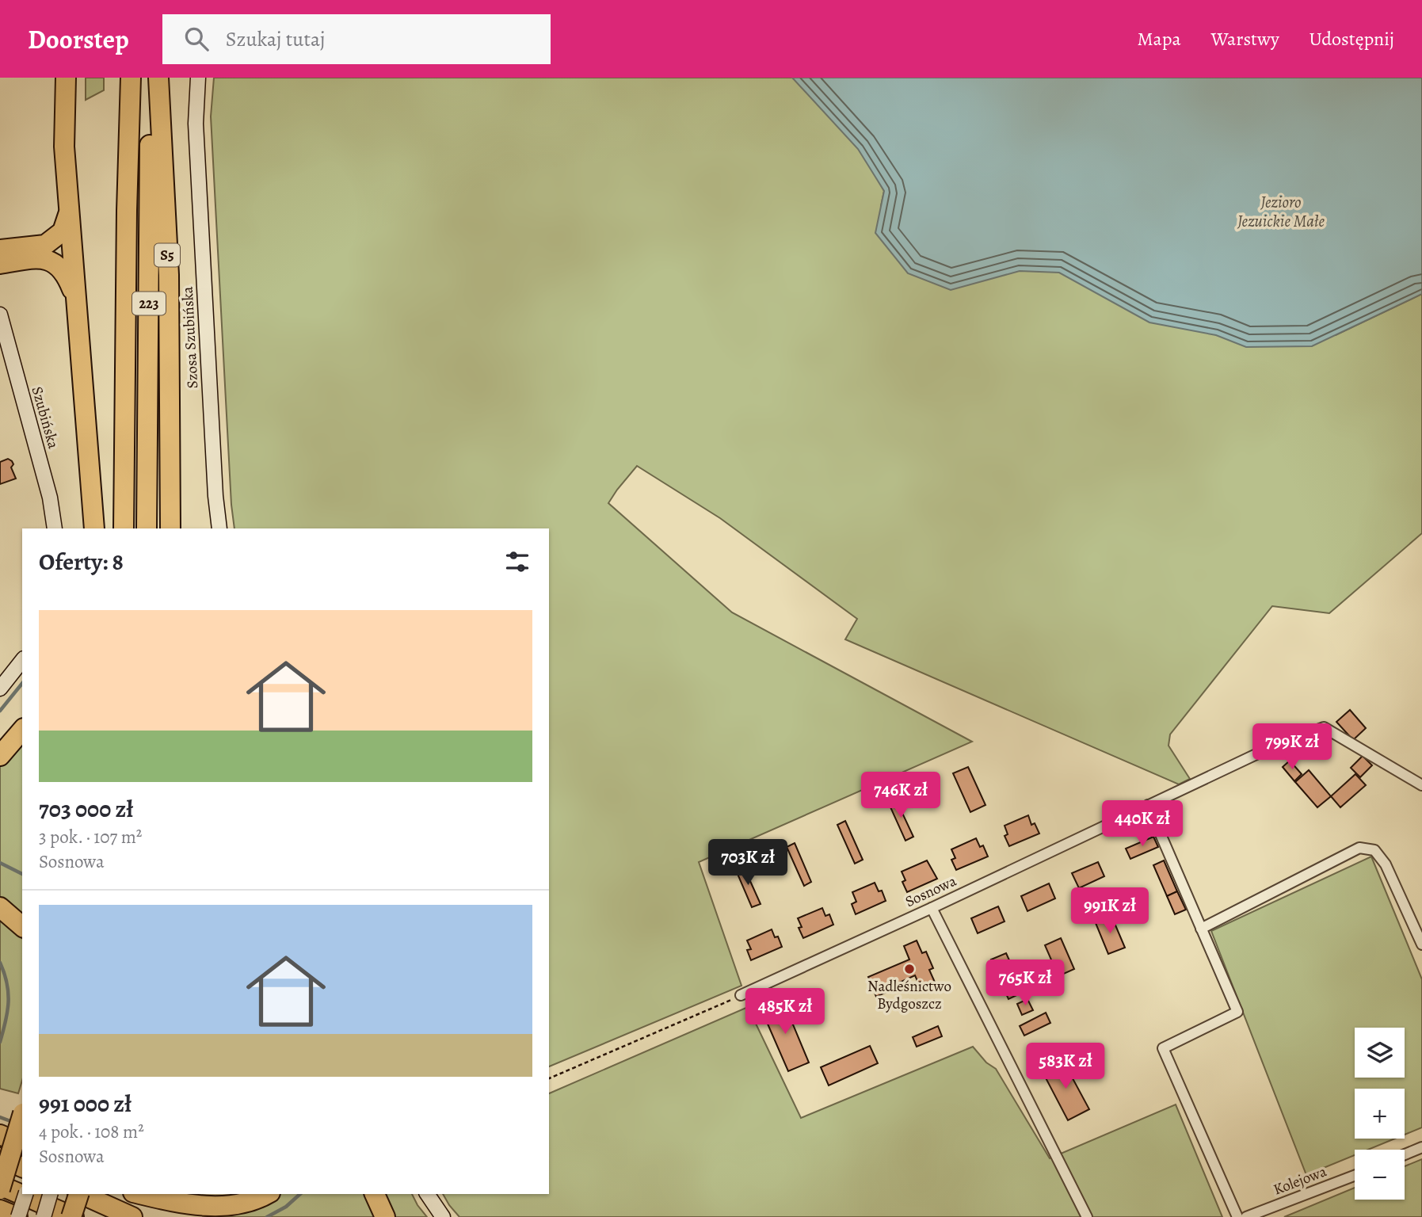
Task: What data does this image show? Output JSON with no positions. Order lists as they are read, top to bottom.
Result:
{
  "streets": {
    "highway": ["S5", "223"],
    "street": [
      "Szosa Szubińska",
      "Szubińska",
      "Sosnowa",
      "Kolejowa"
    ]
  },
  "water": ["Jezioro Jezuickie Małe"],
  "places": ["Nadleśnictwo Bydgoszcz"],
  "page": {
    "header": "Doorstep",
    "search": "Szukaj tutaj",
    "nav": ["Mapa", "Warstwy", "Udostępnij"],
    "heading": "Oferty: 8",
    "list": [
      {
        "name": "703 000 zł",
        "note": "3 pok. · 107 m² · Sosnowa"
      },
      {
        "name": "991 000 zł",
        "note": "4 pok. · 108 m² · Sosnowa"
      }
    ],
    "price": [
      "799K zł",
      "746K zł",
      "440K zł",
      "703K zł",
      "991K zł",
      "765K zł",
      "485K zł",
      "583K zł"
    ],
    "map_buttons": ["+", "−"]
  }
}
